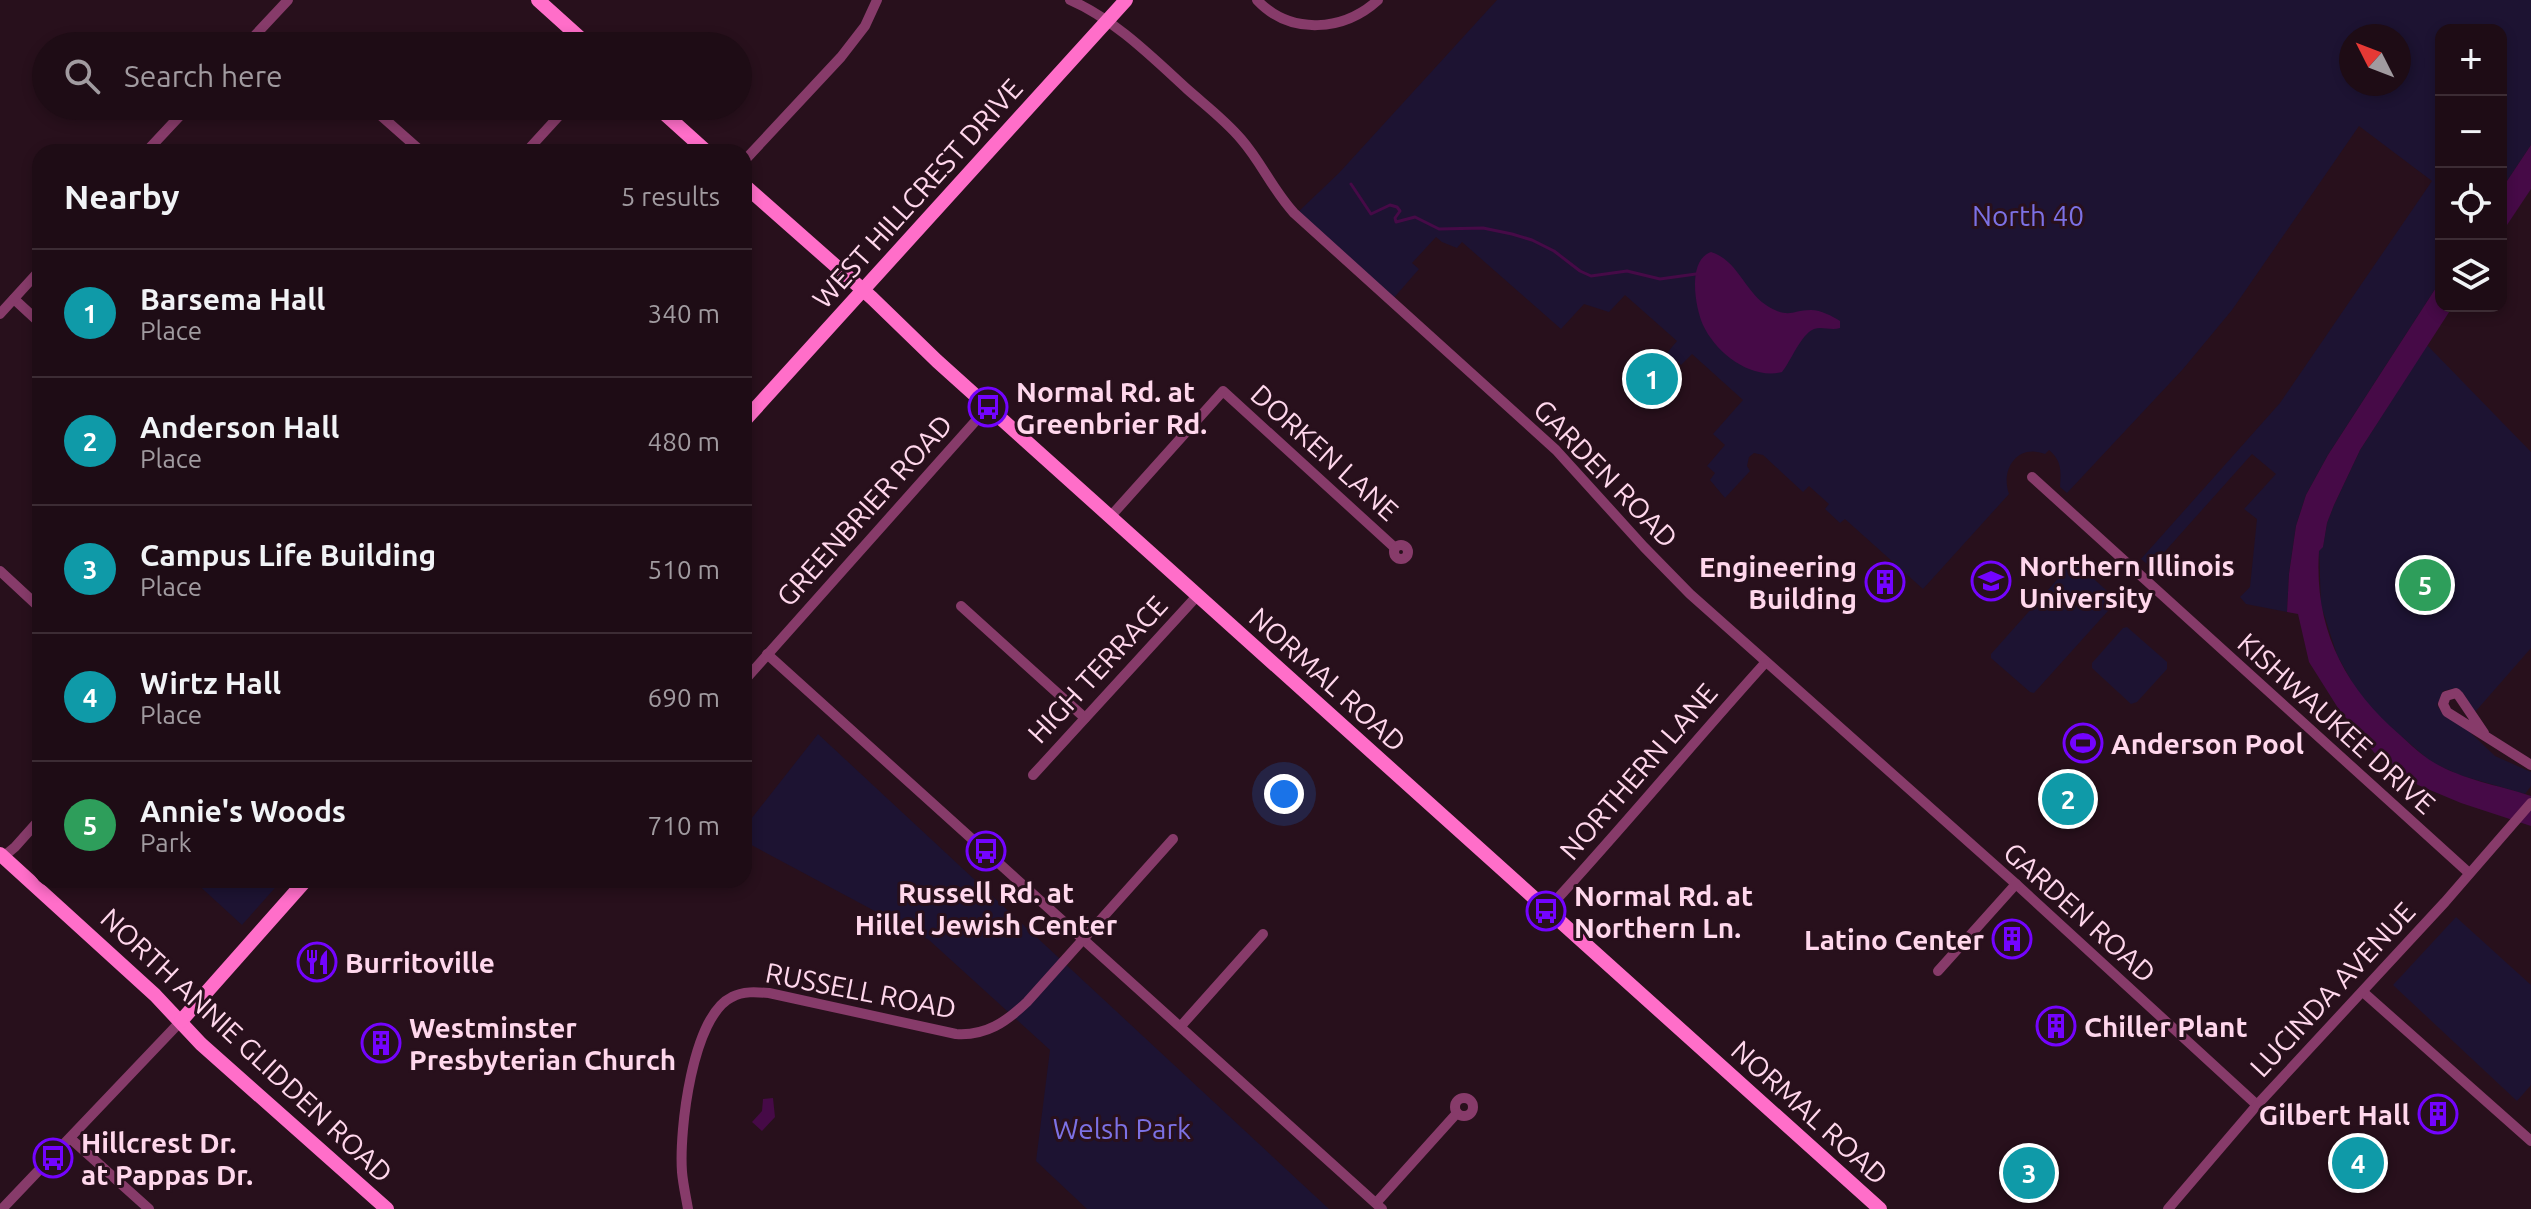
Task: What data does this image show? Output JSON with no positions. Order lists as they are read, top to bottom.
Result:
{
  "streets": {
    "street": [
      "WEST HILLCREST DRIVE",
      "DORKEN LANE",
      "GARDEN ROAD",
      "GREENBRIER ROAD",
      "HIGH TERRACE",
      "NORMAL ROAD",
      "KISHWAUKEE DRIVE",
      "NORTHERN LANE",
      "LUCINDA AVENUE",
      "RUSSELL ROAD",
      "NORTH ANNIE GLIDDEN ROAD"
    ]
  },
  "crossings": [
    ["WEST HILLCREST DRIVE", "GARDEN ROAD"],
    ["WEST HILLCREST DRIVE", "NORMAL ROAD"],
    ["DORKEN LANE", "NORMAL ROAD"],
    ["GARDEN ROAD", "NORTHERN LANE"],
    ["GARDEN ROAD", "LUCINDA AVENUE"],
    ["GREENBRIER ROAD", "NORMAL ROAD"],
    ["HIGH TERRACE", "NORMAL ROAD"],
    ["NORMAL ROAD", "NORTHERN LANE"],
    ["KISHWAUKEE DRIVE", "LUCINDA AVENUE"]
  ],
  "parks": ["North 40", "Welsh Park"],
  "places": {
    "bus stop": [
      "Normal Rd. at Greenbrier Rd.",
      "Russell Rd. at Hillel Jewish Center",
      "Normal Rd. at Northern Ln.",
      "Hillcrest Dr. at Pappas Dr."
    ],
    "school or university": ["Northern Illinois University"],
    "building": [
      "Engineering Building",
      "Latino Center",
      "Chiller Plant",
      "Westminster Presbyterian Church",
      "Gilbert Hall"
    ],
    "sports": ["Anderson Pool"],
    "restaurant": ["Burritoville"]
  },
  "north": "top left",
  "page": {
    "map_buttons": ["+", "−"],
    "search": "Search here",
    "heading": ["Nearby", "5 results"],
    "list": [
      {
        "mark": "1",
        "name": "Barsema Hall",
        "note": "Place",
        "value": "340 m"
      },
      {
        "mark": "2",
        "name": "Anderson Hall",
        "note": "Place",
        "value": "480 m"
      },
      {
        "mark": "3",
        "name": "Campus Life Building",
        "note": "Place",
        "value": "510 m"
      },
      {
        "mark": "4",
        "name": "Wirtz Hall",
        "note": "Place",
        "value": "690 m"
      },
      {
        "mark": "5",
        "name": "Annie's Woods",
        "note": "Park",
        "value": "710 m"
      }
    ],
    "pins": [
      "1",
      "5",
      "2",
      "4",
      "3"
    ]
  }
}
